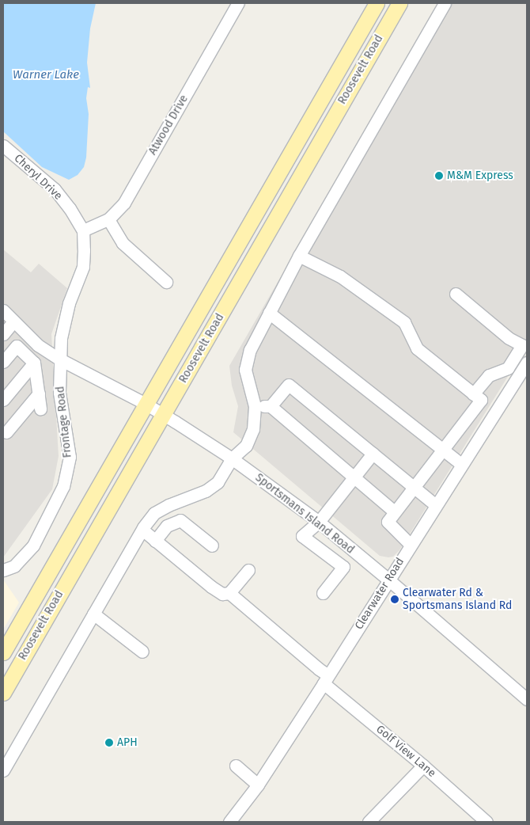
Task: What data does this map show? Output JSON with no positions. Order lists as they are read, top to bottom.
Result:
{
  "streets": {
    "main road": ["Roosevelt Road"],
    "street": [
      "Atwood Drive",
      "Cheryl Drive",
      "Frontage Road",
      "Sportsmans Island Road",
      "Clearwater Road",
      "Golf View Lane"
    ]
  },
  "crossings": [
    ["Roosevelt Road", "Sportsmans Island Road"],
    ["Atwood Drive", "Cheryl Drive"],
    ["Atwood Drive", "Frontage Road"],
    ["Cheryl Drive", "Frontage Road"],
    ["Frontage Road", "Sportsmans Island Road"],
    ["Sportsmans Island Road", "Clearwater Road"],
    ["Clearwater Road", "Golf View Lane"]
  ],
  "water": ["Warner Lake"],
  "places": ["M&M Express", "Clearwater Rd & Sportsmans Island Rd", "APH"]
}
